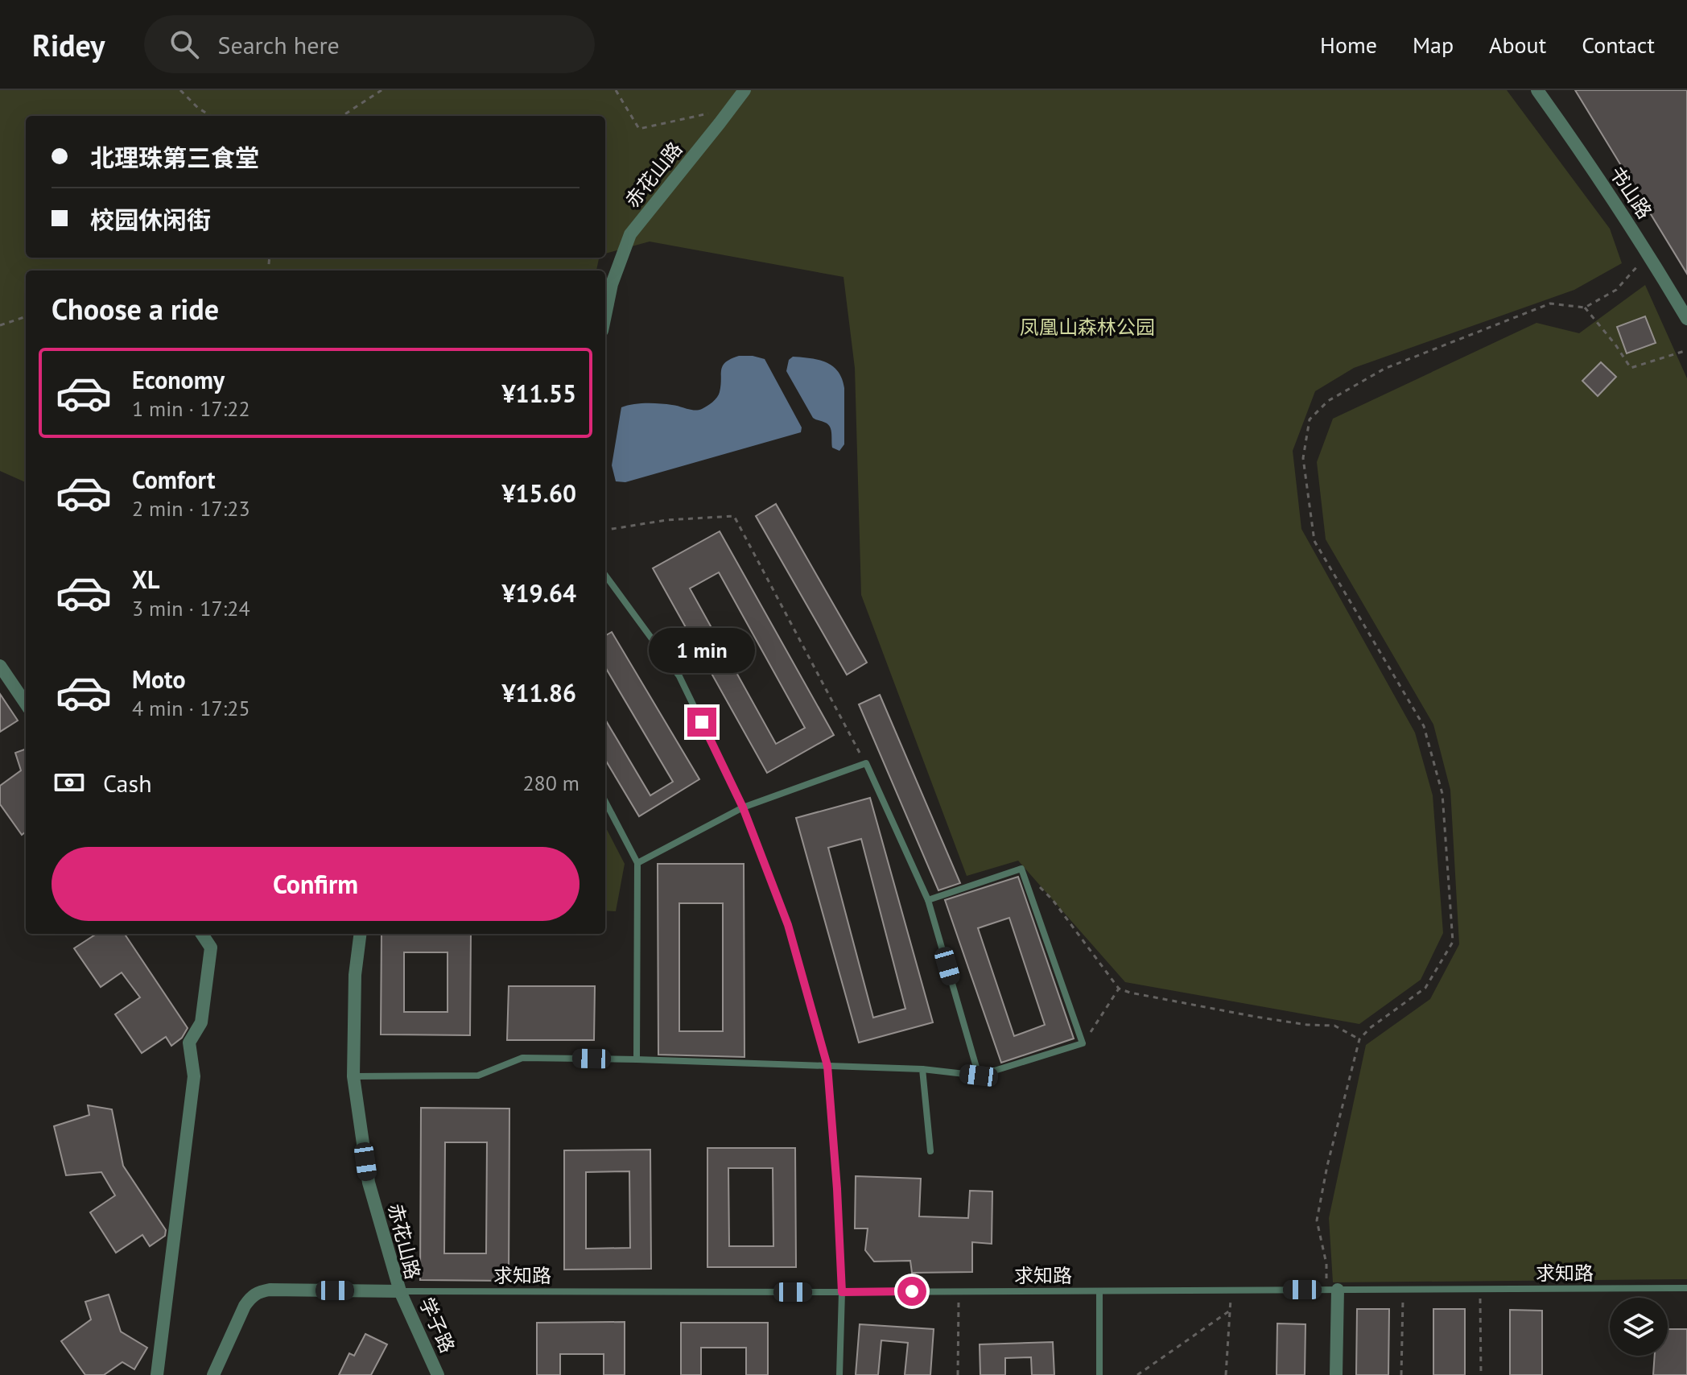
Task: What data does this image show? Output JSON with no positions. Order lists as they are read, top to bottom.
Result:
{
  "streets": {
    "street": ["赤花山路", "书山路", "学子路"],
    "lane": ["求知路"]
  },
  "crossings": [
    ["赤花山路", "求知路"],
    ["赤花山路", "学子路"],
    ["求知路", "学子路"]
  ],
  "parks": ["凤凰山森林公园"],
  "page": {
    "header": "Ridey",
    "search": "Search here",
    "nav": [
      "Home",
      "Map",
      "About",
      "Contact"
    ],
    "banner": ["北理珠第三食堂", "校园休闲街"],
    "heading": "Choose a ride",
    "list": [
      {
        "name": "Economy",
        "note": "1 min · 17:22",
        "value": "¥11.55"
      },
      {
        "name": "Comfort",
        "note": "2 min · 17:23",
        "value": "¥15.60"
      },
      {
        "name": "XL",
        "note": "3 min · 17:24",
        "value": "¥19.64"
      },
      {
        "name": "Moto",
        "note": "4 min · 17:25",
        "value": "¥11.86"
      }
    ],
    "bubble": "1 min",
    "pay": ["Cash", "280 m"],
    "buttons": "Confirm"
  }
}
